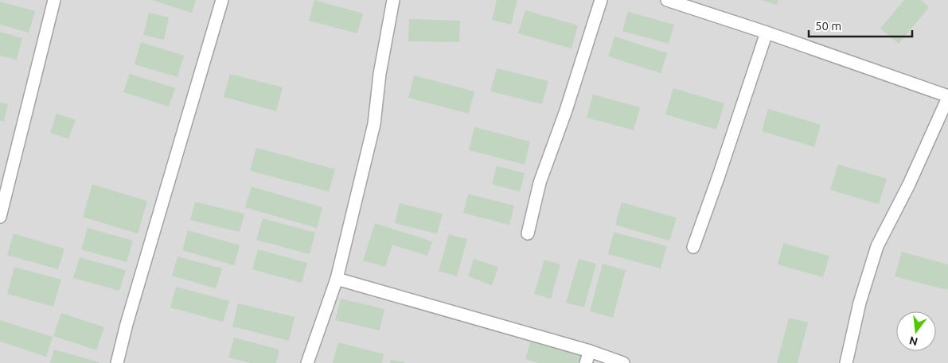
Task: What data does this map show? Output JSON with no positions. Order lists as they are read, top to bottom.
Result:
{
  "scale_bar": "50 m",
  "north": "bottom"
}
